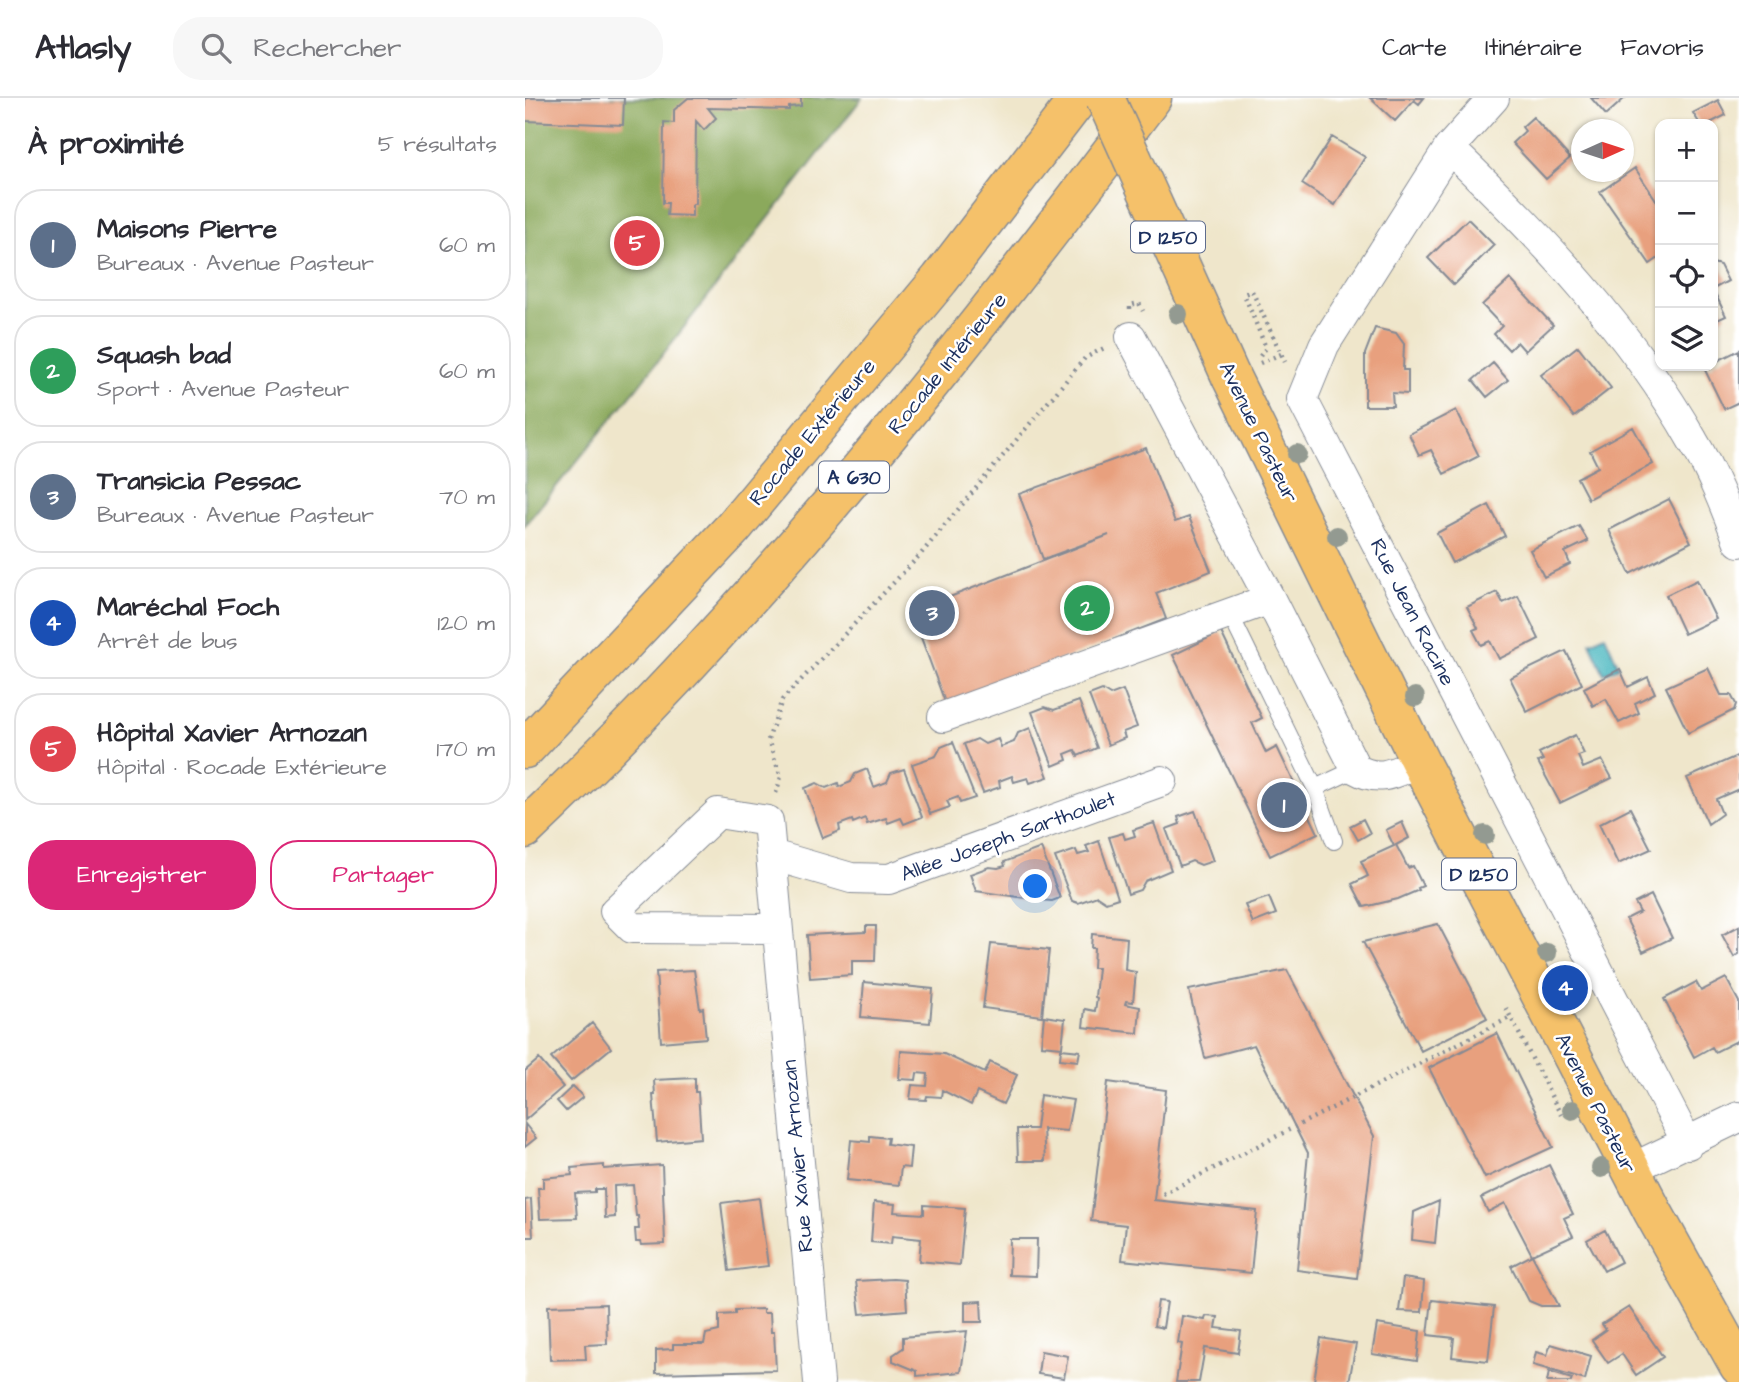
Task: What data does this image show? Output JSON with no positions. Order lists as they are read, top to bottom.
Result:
{
  "streets": {
    "main road": [
      "D 1250",
      "Rocade Intérieure",
      "Rocade Extérieure",
      "Avenue Pasteur",
      "A 630"
    ],
    "street": ["Rue Jean Racine", "Allée Joseph Sarthoulet", "Rue Xavier Arnozan"]
  },
  "crossings": [
    ["Allée Joseph Sarthoulet", "Rue Xavier Arnozan"]
  ],
  "north": "right",
  "page": {
    "header": "Atlasly",
    "search": "Rechercher",
    "nav": ["Carte", "Itinéraire", "Favoris"],
    "heading": ["À proximité", "5 résultats"],
    "map_buttons": ["+", "−"],
    "list": [
      {
        "mark": "1",
        "name": "Maisons Pierre",
        "note": "Bureaux · Avenue Pasteur",
        "value": "60 m"
      },
      {
        "mark": "2",
        "name": "Squash bad",
        "note": "Sport · Avenue Pasteur",
        "value": "60 m"
      },
      {
        "mark": "3",
        "name": "Transicia Pessac",
        "note": "Bureaux · Avenue Pasteur",
        "value": "70 m"
      },
      {
        "mark": "4",
        "name": "Maréchal Foch",
        "note": "Arrêt de bus",
        "value": "120 m"
      },
      {
        "mark": "5",
        "name": "Hôpital Xavier Arnozan",
        "note": "Hôpital · Rocade Extérieure",
        "value": "170 m"
      }
    ],
    "pins": [
      "5",
      "2",
      "3",
      "1",
      "4"
    ],
    "buttons": ["Enregistrer", "Partager"]
  }
}
